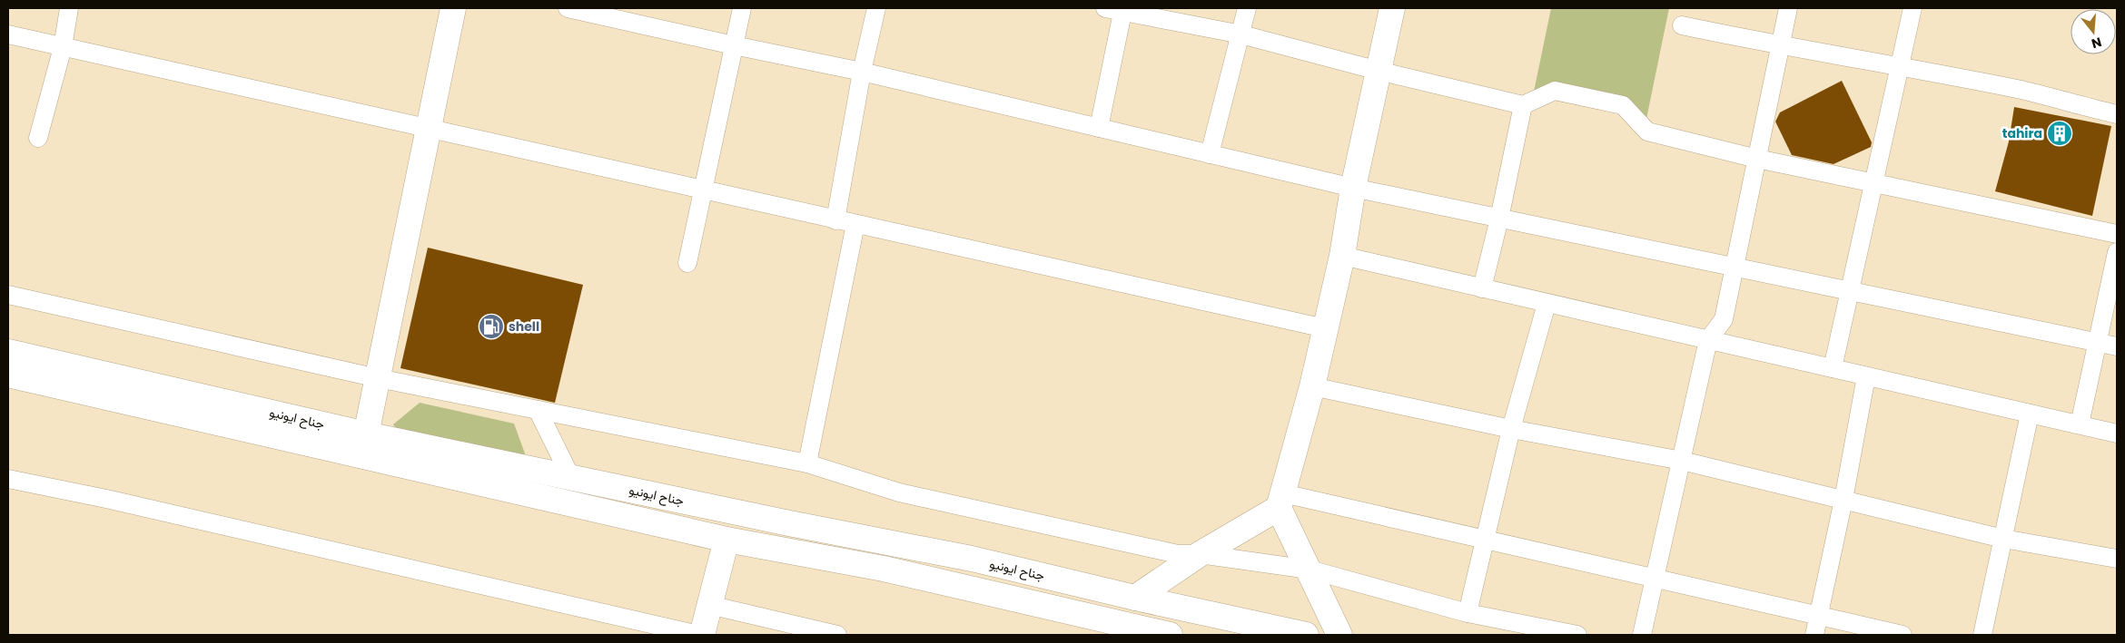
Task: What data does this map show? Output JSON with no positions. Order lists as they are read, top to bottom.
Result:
{
  "streets": {
    "main road": ["جناح ایونیو"]
  },
  "places": {
    "building": ["tahira"],
    "fuel station": ["shell"]
  },
  "north": "bottom"
}
